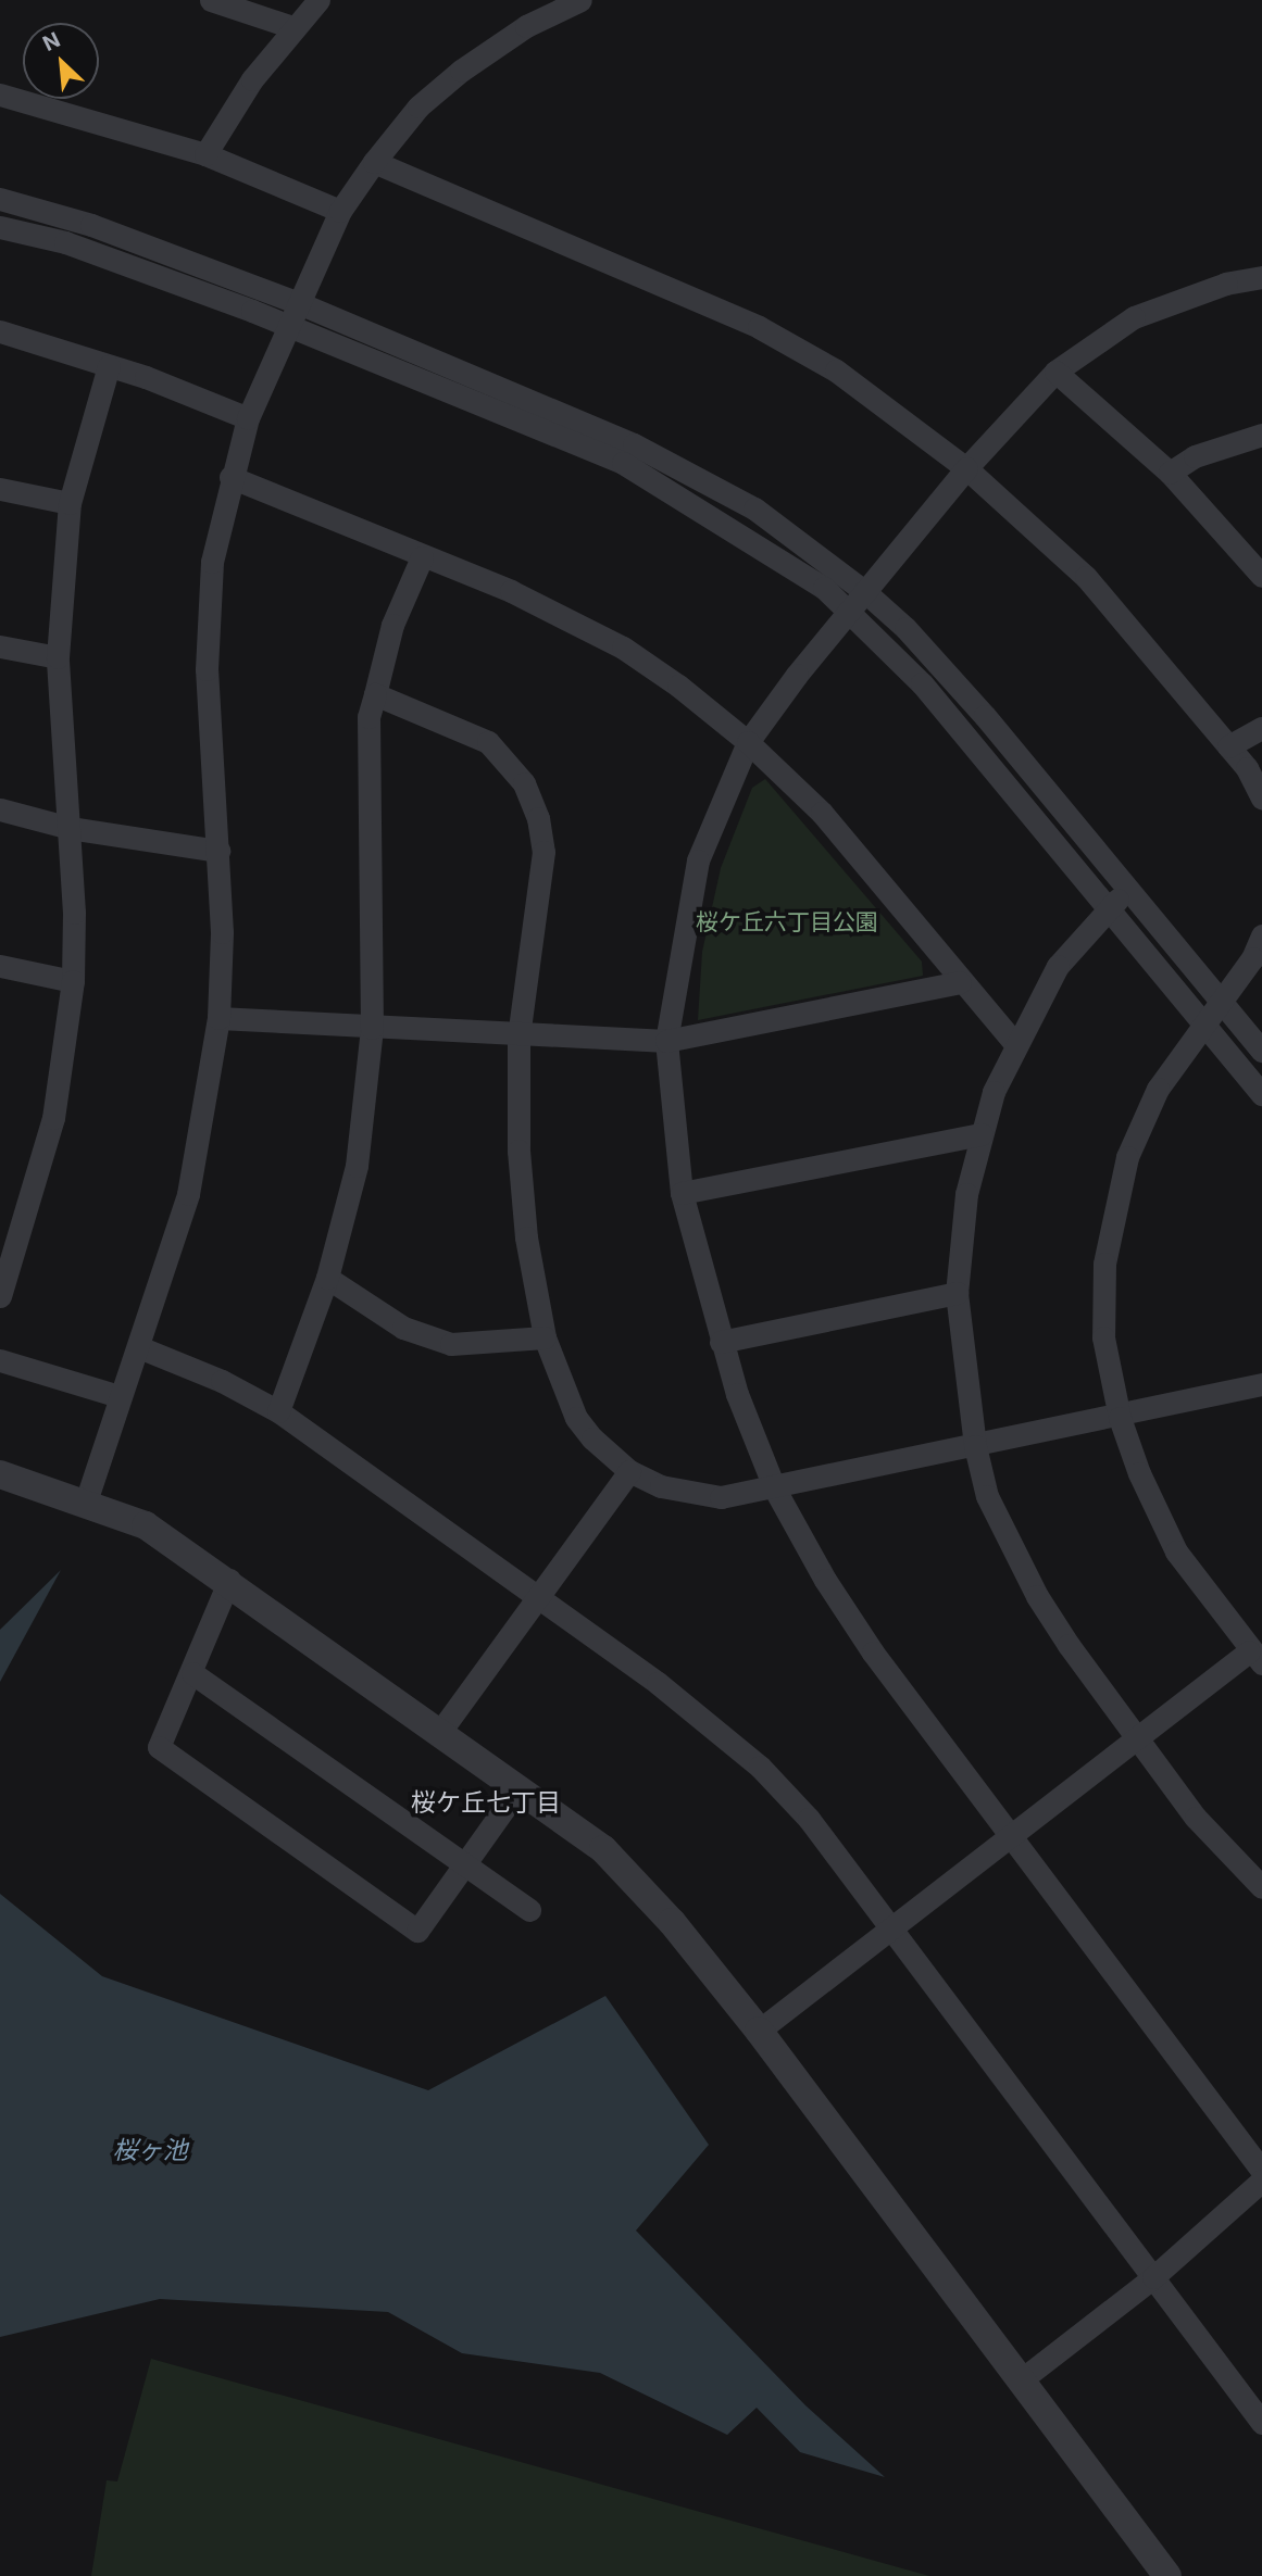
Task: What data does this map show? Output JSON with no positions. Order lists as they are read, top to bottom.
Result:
{
  "districts": ["桜ケ丘七丁目"],
  "water": ["桜ヶ池"],
  "parks": ["桜ケ丘六丁目公園"],
  "north": "top left"
}
